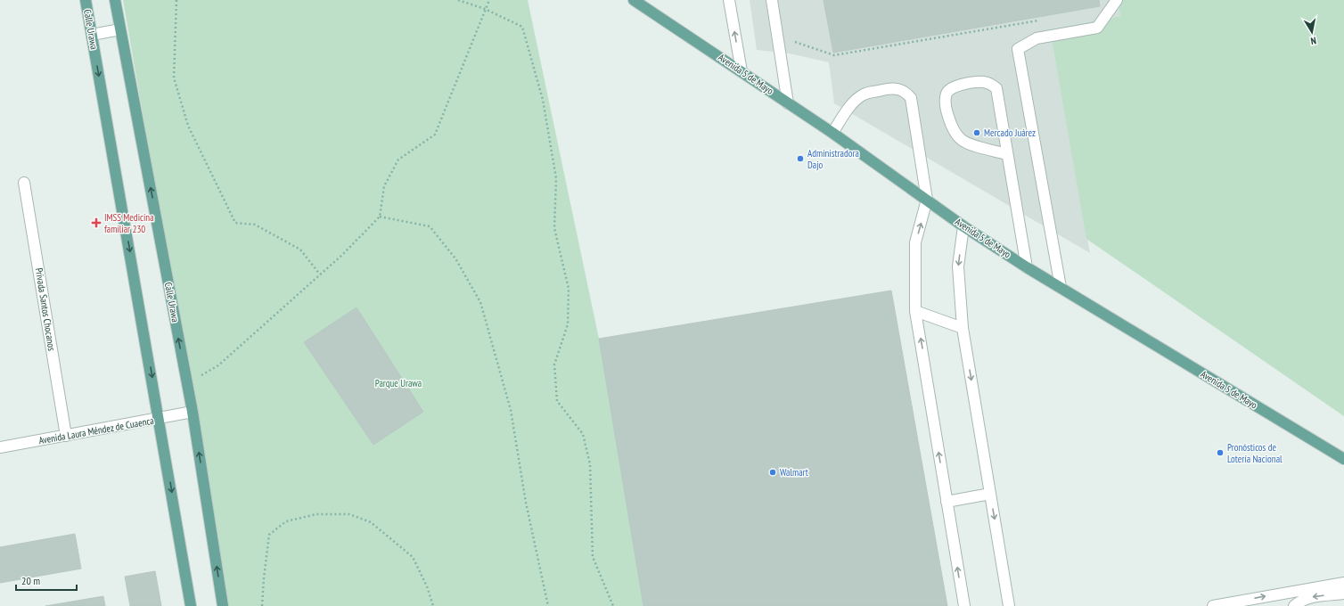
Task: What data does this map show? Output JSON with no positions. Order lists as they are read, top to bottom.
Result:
{
  "streets": {
    "main road": ["Calle Urawa", "Avenida 5 de Mayo"],
    "street": ["Privada Santos Chocanos", "Avenida Laura Méndez de Cuaenca"]
  },
  "crossings": [
    ["Calle Urawa", "Avenida Laura Méndez de Cuaenca"],
    ["Privada Santos Chocanos", "Avenida Laura Méndez de Cuaenca"]
  ],
  "parks": ["Parque Urawa"],
  "places": {
    "other": [
      "Mercado Juárez",
      "Administradora Dajo",
      "Pronósticos de Lotería Nacional",
      "Walmart"
    ],
    "health": ["IMSS Medicina familiar 230"]
  },
  "scale_bar": "20 m",
  "north": "bottom"
}
